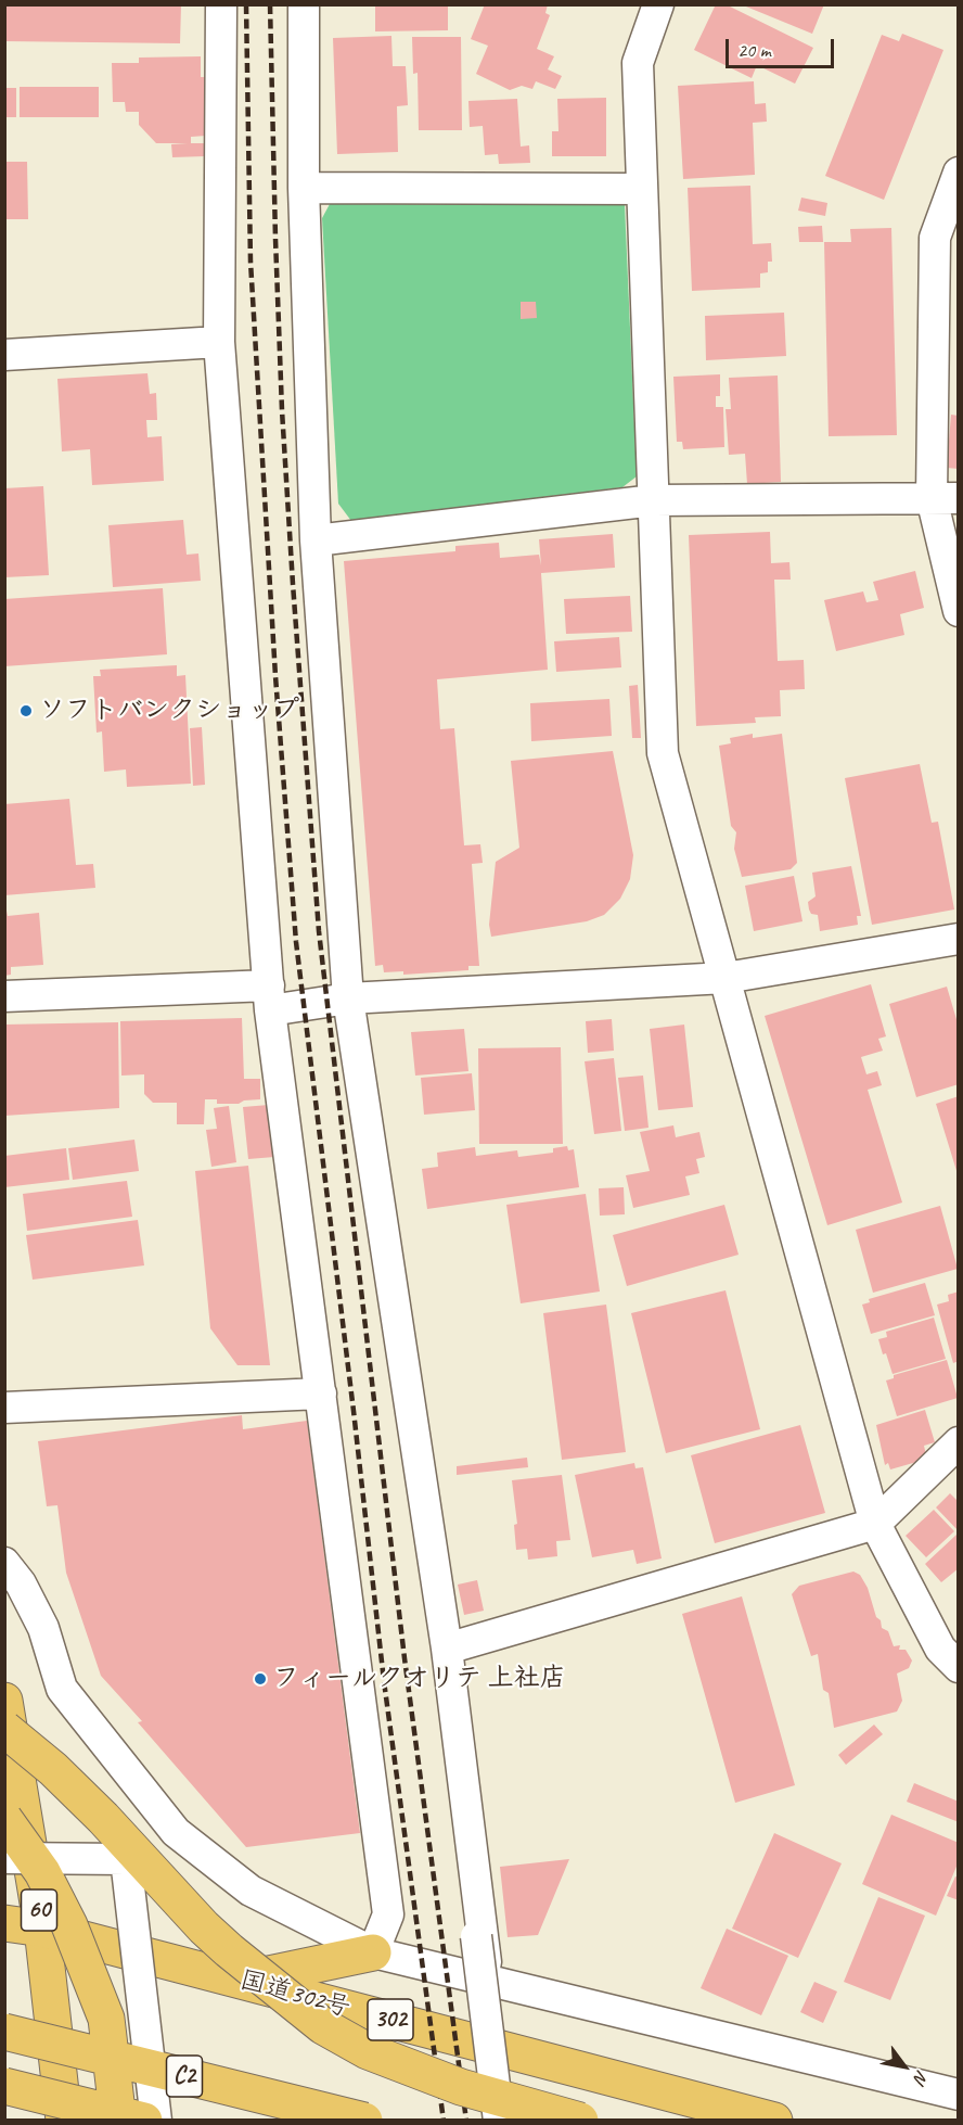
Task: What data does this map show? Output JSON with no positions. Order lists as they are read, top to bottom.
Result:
{
  "streets": {
    "main road": [
      "60",
      "国道302号",
      "302",
      "C2"
    ]
  },
  "crossings": [
    ["60", "国道302号"]
  ],
  "places": ["ソフトバンクショップ", "フィールクオリテ 上社店"],
  "scale_bar": "20 m",
  "north": "bottom right"
}
